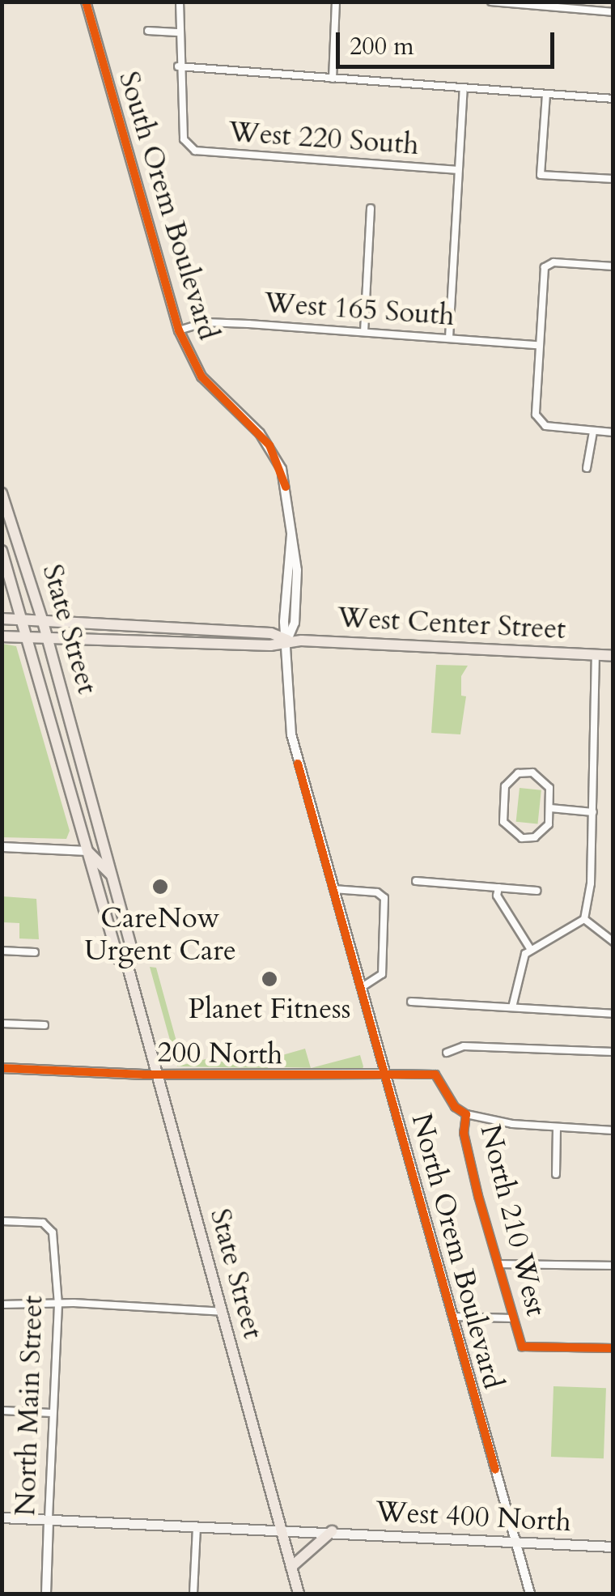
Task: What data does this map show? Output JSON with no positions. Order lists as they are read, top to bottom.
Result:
{
  "streets": {
    "main road": ["West Center Street", "State Street", "West 400 North"],
    "street": [
      "West 220 South",
      "South Orem Boulevard",
      "West 165 South",
      "200 North",
      "North 210 West",
      "North Orem Boulevard",
      "North Main Street"
    ]
  },
  "crossings": [
    ["South Orem Boulevard", "West 165 South"],
    ["South Orem Boulevard", "West Center Street"],
    ["South Orem Boulevard", "North Orem Boulevard"],
    ["West Center Street", "State Street"],
    ["West Center Street", "North Orem Boulevard"],
    ["State Street", "200 North"],
    ["State Street", "West 400 North"],
    ["200 North", "North 210 West"],
    ["200 North", "North Orem Boulevard"],
    ["North 210 West", "North Orem Boulevard"],
    ["North Orem Boulevard", "West 400 North"]
  ],
  "places": ["CareNow Urgent Care", "Planet Fitness"],
  "scale_bar": "200 m"
}
